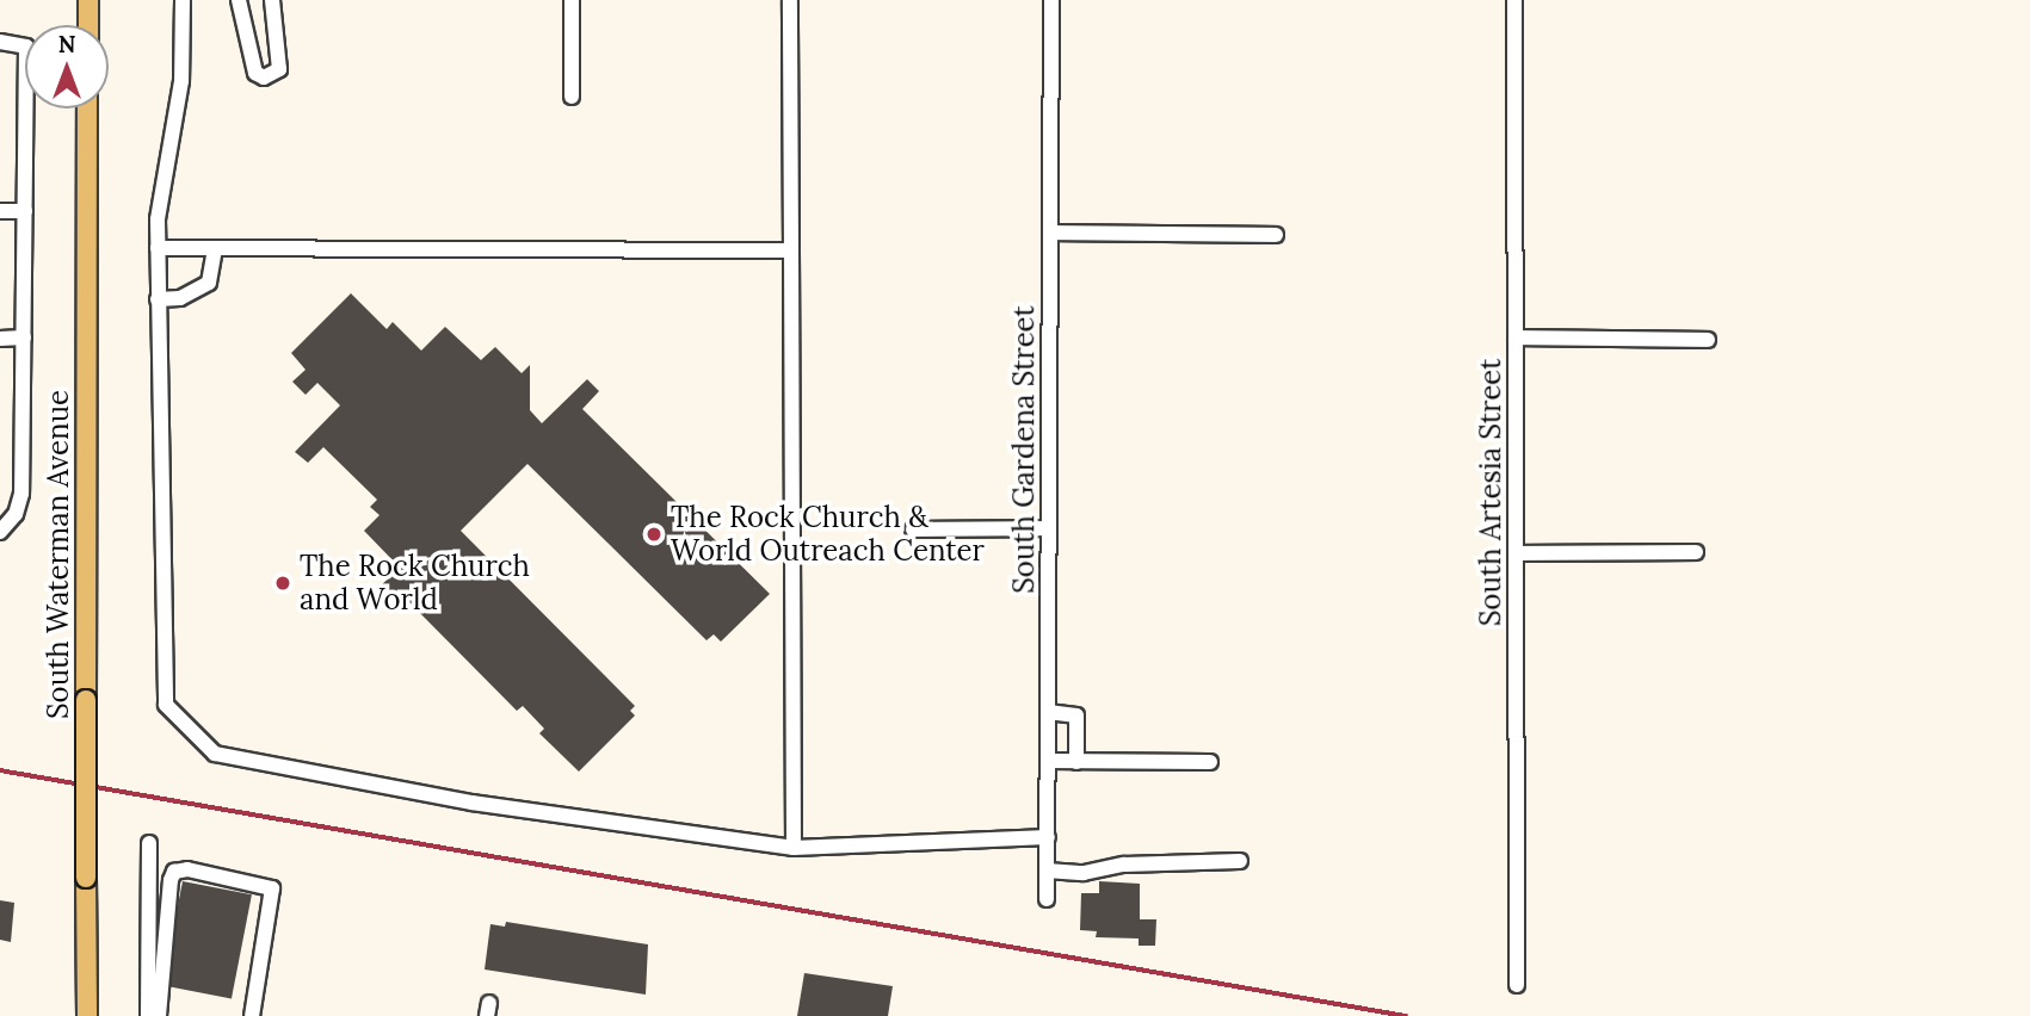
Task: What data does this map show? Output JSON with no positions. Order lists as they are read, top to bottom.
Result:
{
  "streets": {
    "main road": ["South Waterman Avenue"],
    "street": ["South Gardena Street", "South Artesia Street"]
  },
  "places": ["The Rock Church & World Outreach Center", "The Rock Church and World"],
  "north": "top"
}
